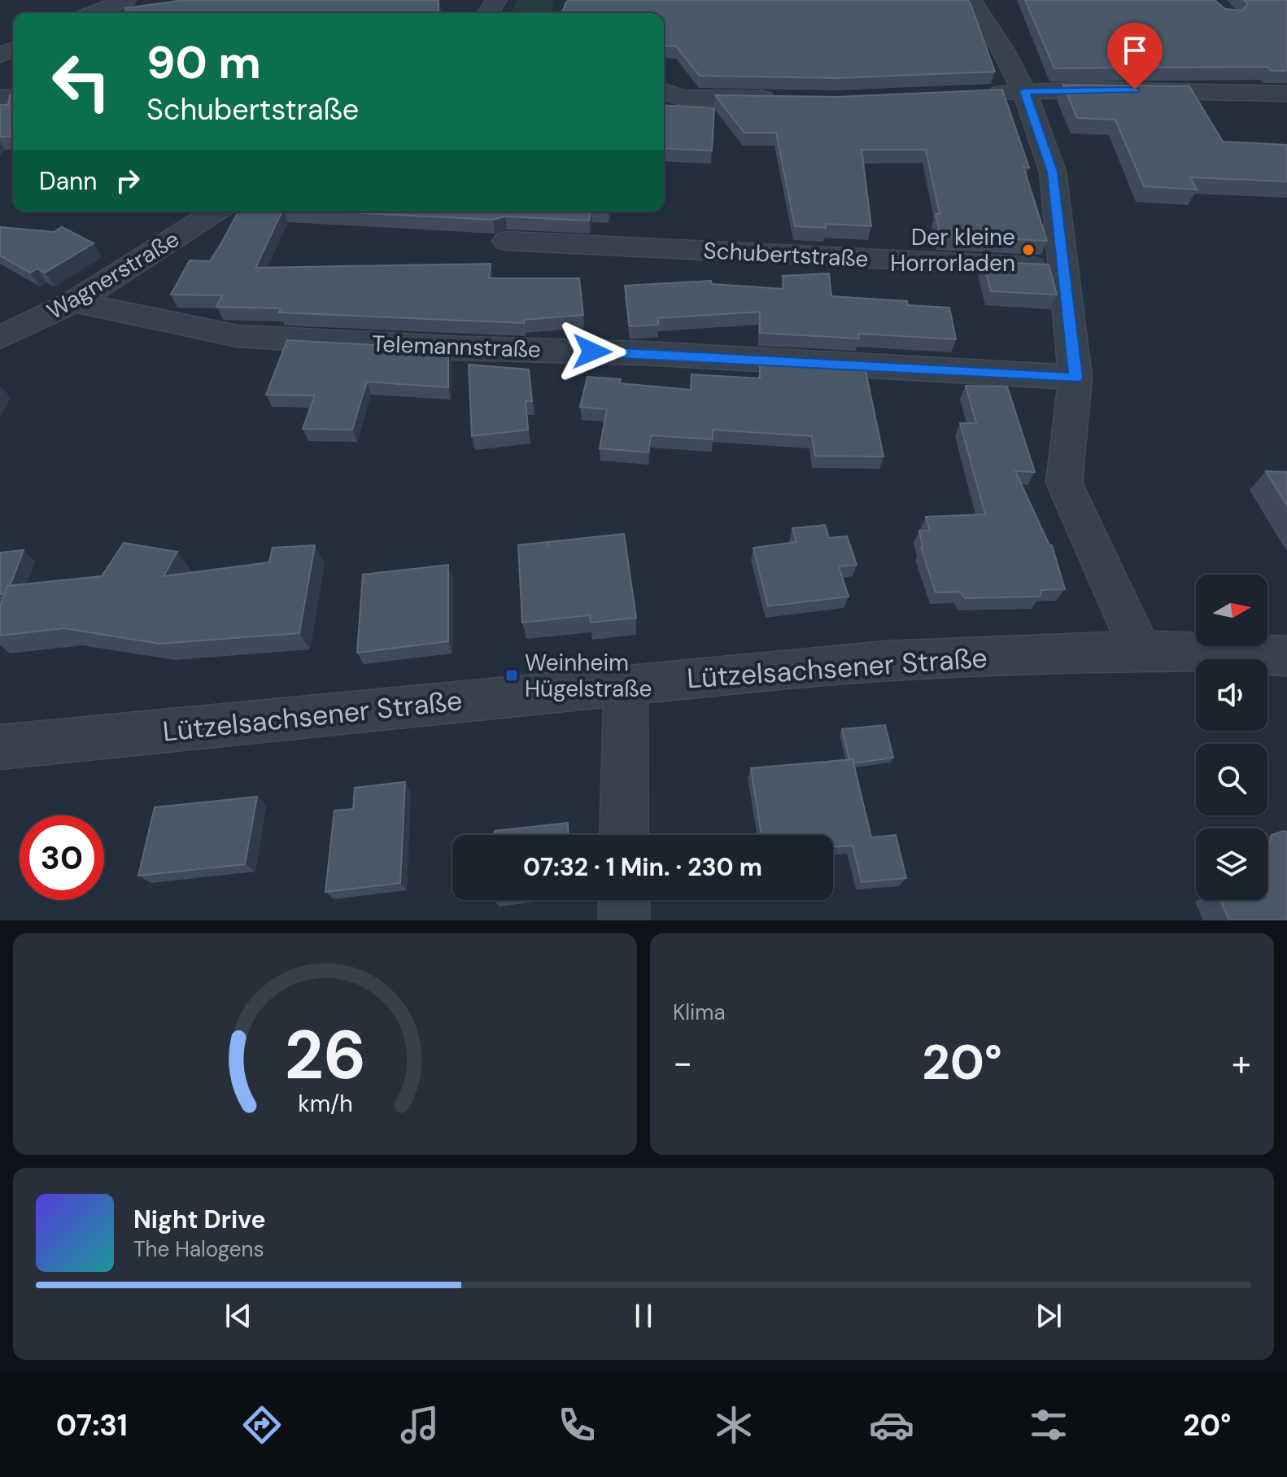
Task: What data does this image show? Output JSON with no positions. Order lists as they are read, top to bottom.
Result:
{
  "streets": {
    "street": [
      "Schubertstraße",
      "Wagnerstraße",
      "Telemannstraße",
      "Lützelsachsener Straße"
    ]
  },
  "crossings": [
    ["Wagnerstraße", "Telemannstraße"]
  ],
  "places": {
    "other": ["Der kleine Horrorladen"],
    "transit": ["Weinheim Hügelstraße"]
  },
  "north": "right",
  "page": {
    "turn": ["90 m", "Schubertstraße"],
    "then": "Dann",
    "limit": "30",
    "trip": "07:32 · 1 Min. · 230 m",
    "tile": "Klima",
    "heat": ["−", "20°", "+"],
    "song": ["Night Drive", "The Halogens"],
    "tabs": ["07:31", "20°"],
    "gauge": ["26", "km/h"]
  }
}
